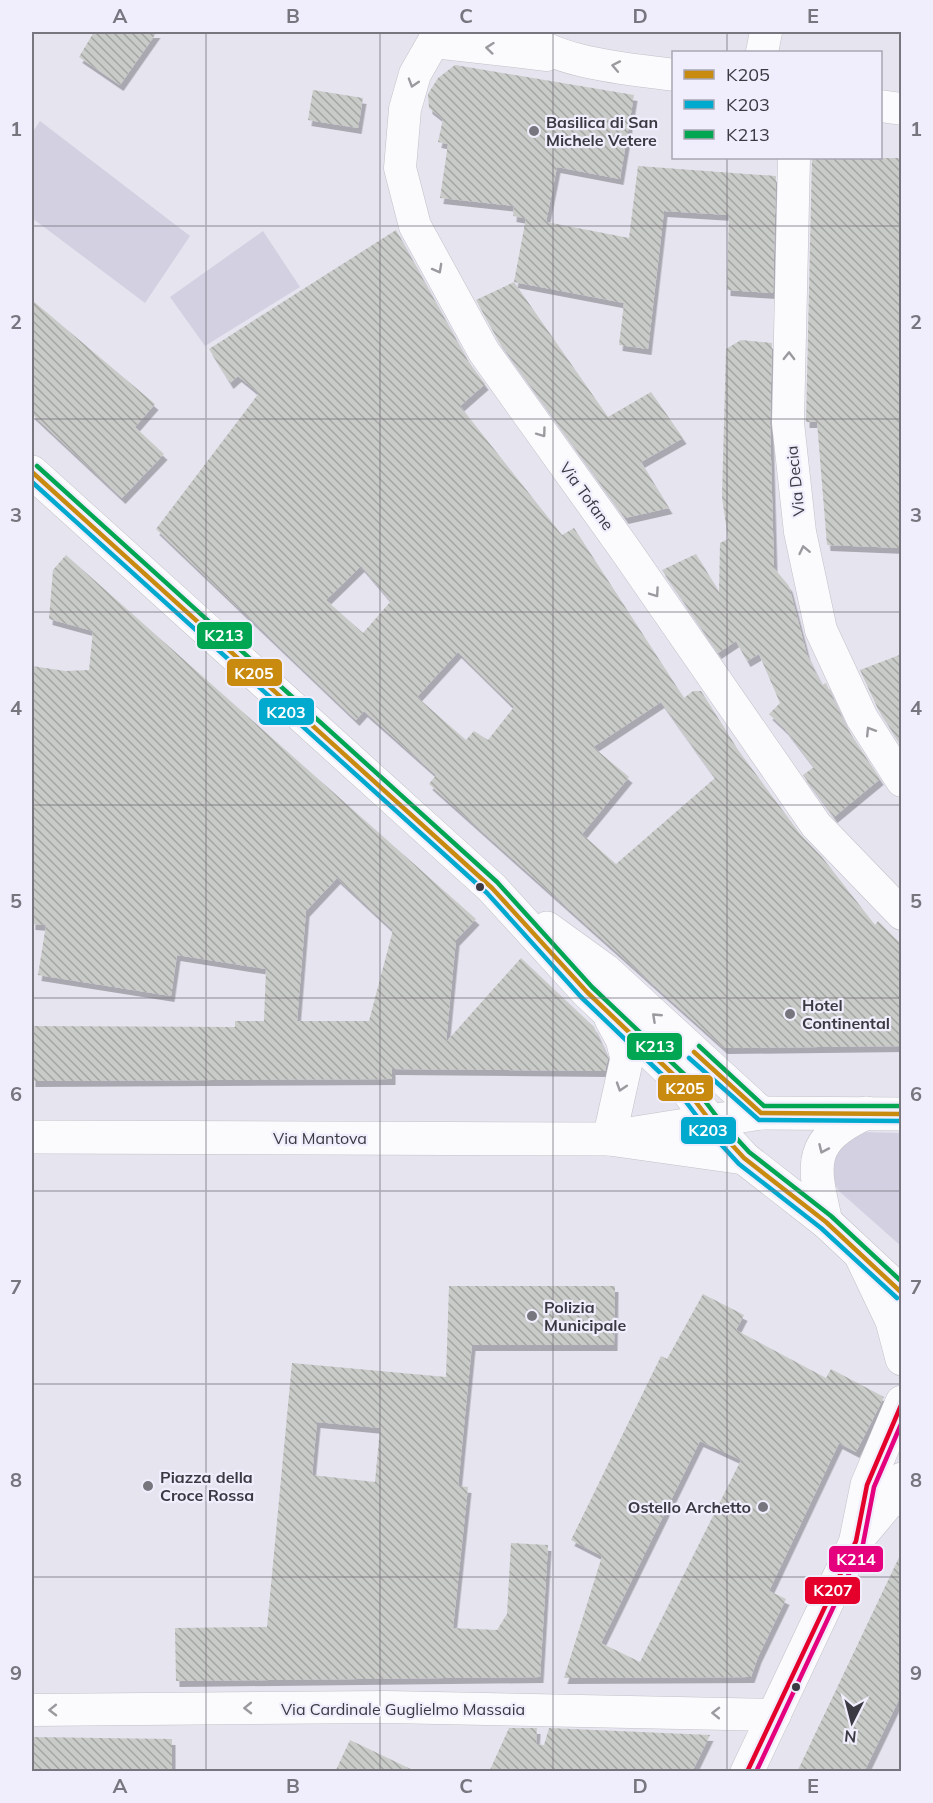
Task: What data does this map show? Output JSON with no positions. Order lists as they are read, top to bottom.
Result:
{
  "streets": {
    "main road": ["Via Mantova"],
    "street": ["Via Decia", "Via Tofane", "Via Cardinale Guglielmo Massaia"]
  },
  "one_way": ["Via Decia", "Via Tofane", "Via Cardinale Guglielmo Massaia"],
  "places": [
    "Basilica di San Michele Vetere",
    "Hotel Continental",
    "Polizia Municipale",
    "Piazza della Croce Rossa",
    "Ostello Archetto"
  ],
  "lines": [
    "transit line K213",
    "transit line K205",
    "transit line K203",
    "transit line K207",
    "transit line K214"
  ],
  "legend": ["K205", "K203", "K213"],
  "north": "bottom",
  "grid": {
    "columns": [
      "A",
      "B",
      "C",
      "D",
      "E"
    ],
    "rows": [
      "1",
      "2",
      "3",
      "4",
      "5",
      "6",
      "7",
      "8",
      "9"
    ]
  }
}
